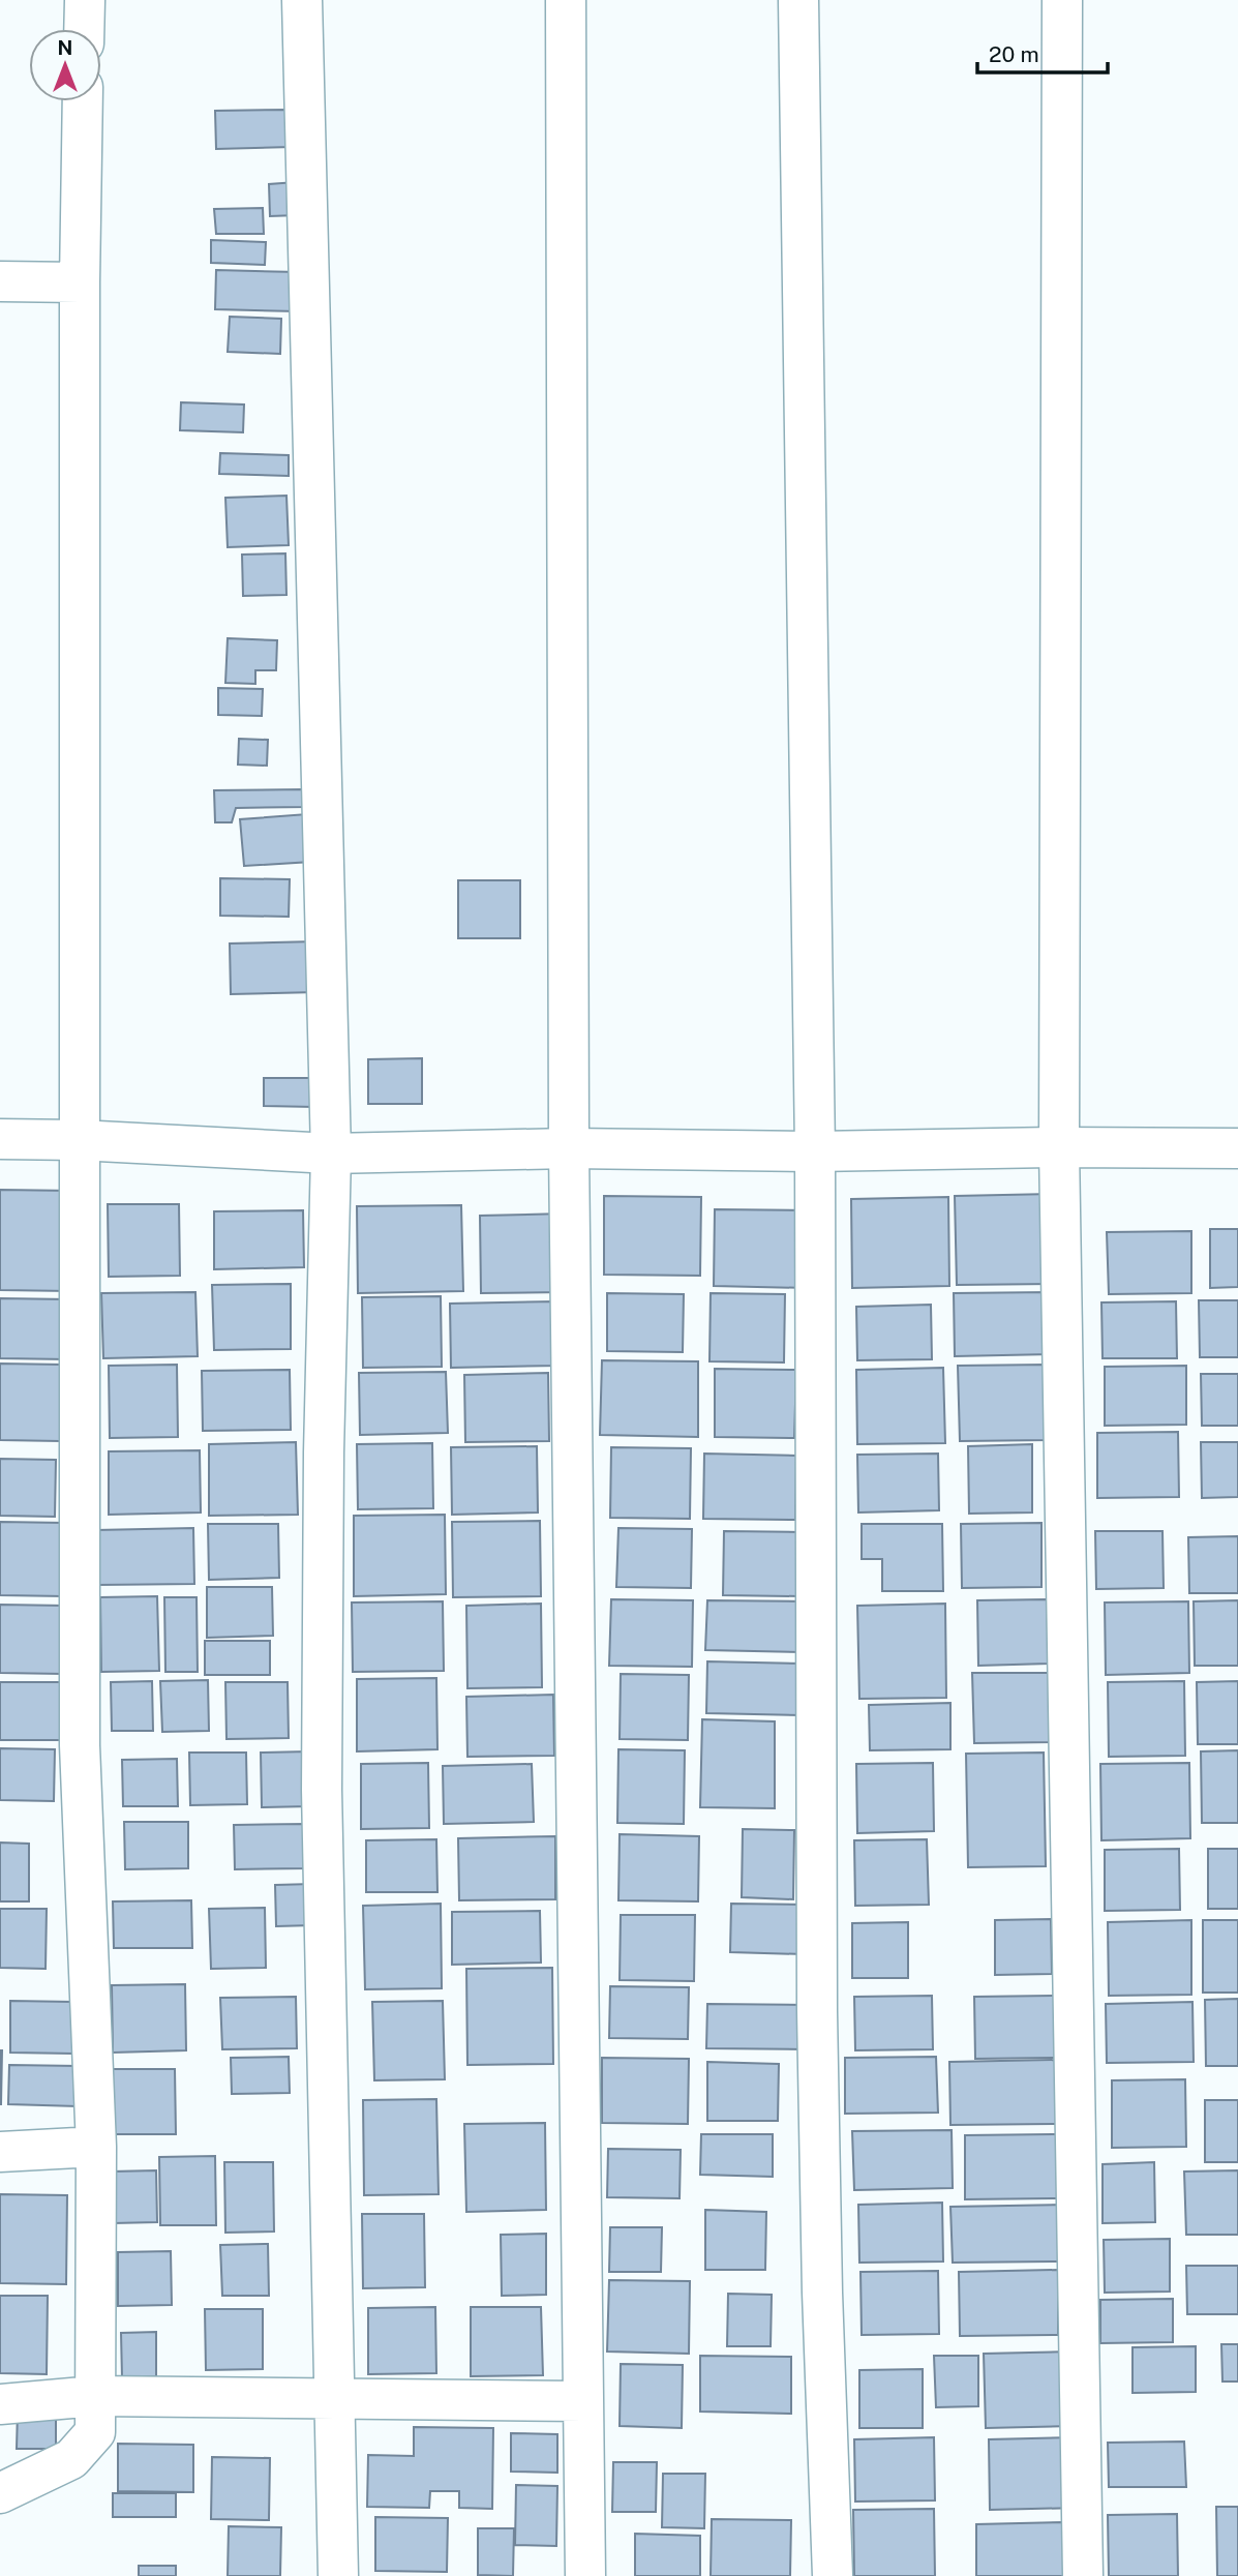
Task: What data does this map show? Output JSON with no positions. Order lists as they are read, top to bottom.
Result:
{
  "scale_bar": "20 m",
  "north": "top"
}
